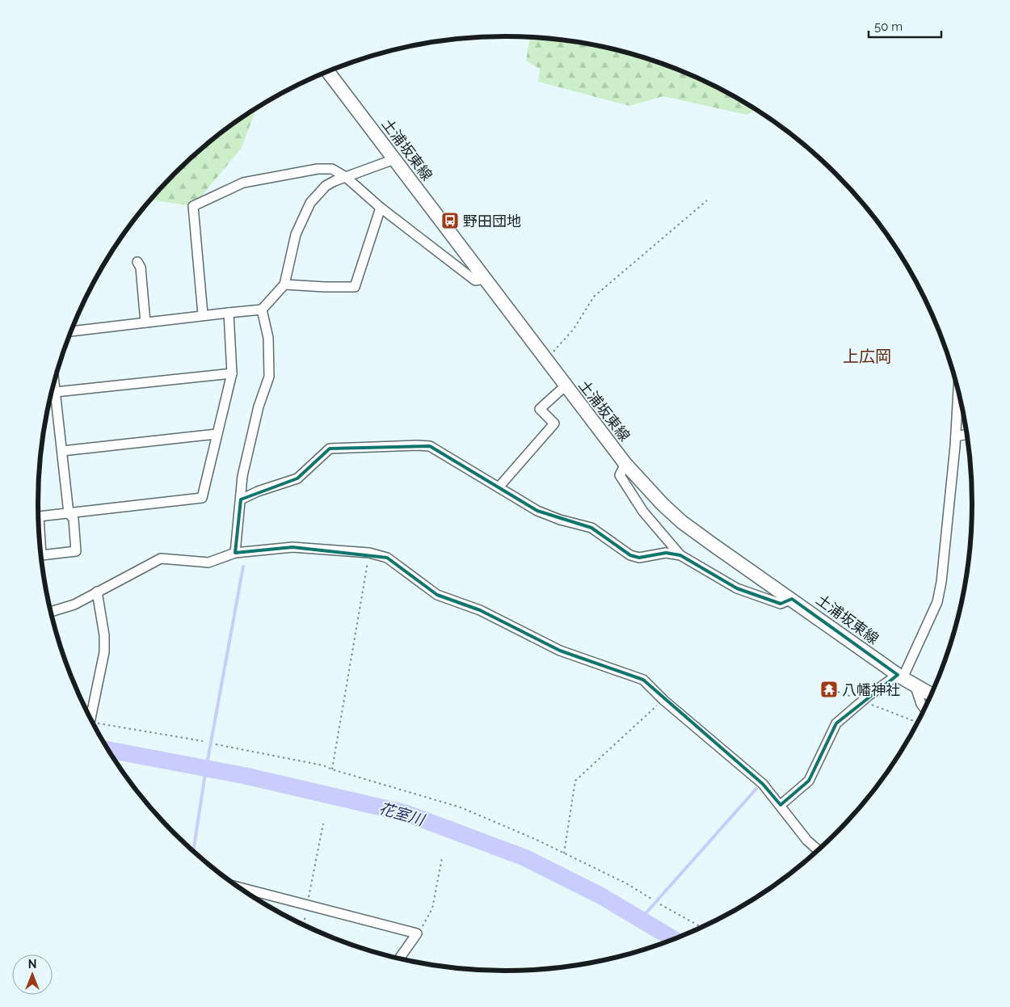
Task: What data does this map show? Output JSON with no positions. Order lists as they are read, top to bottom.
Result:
{
  "streets": {
    "main road": ["土浦坂東線"]
  },
  "districts": ["上広岡"],
  "water": ["花室川"],
  "places": {
    "bus stop": ["野田団地"],
    "temple": ["八幡神社"]
  },
  "scale_bar": "50 m",
  "north": "top"
}
